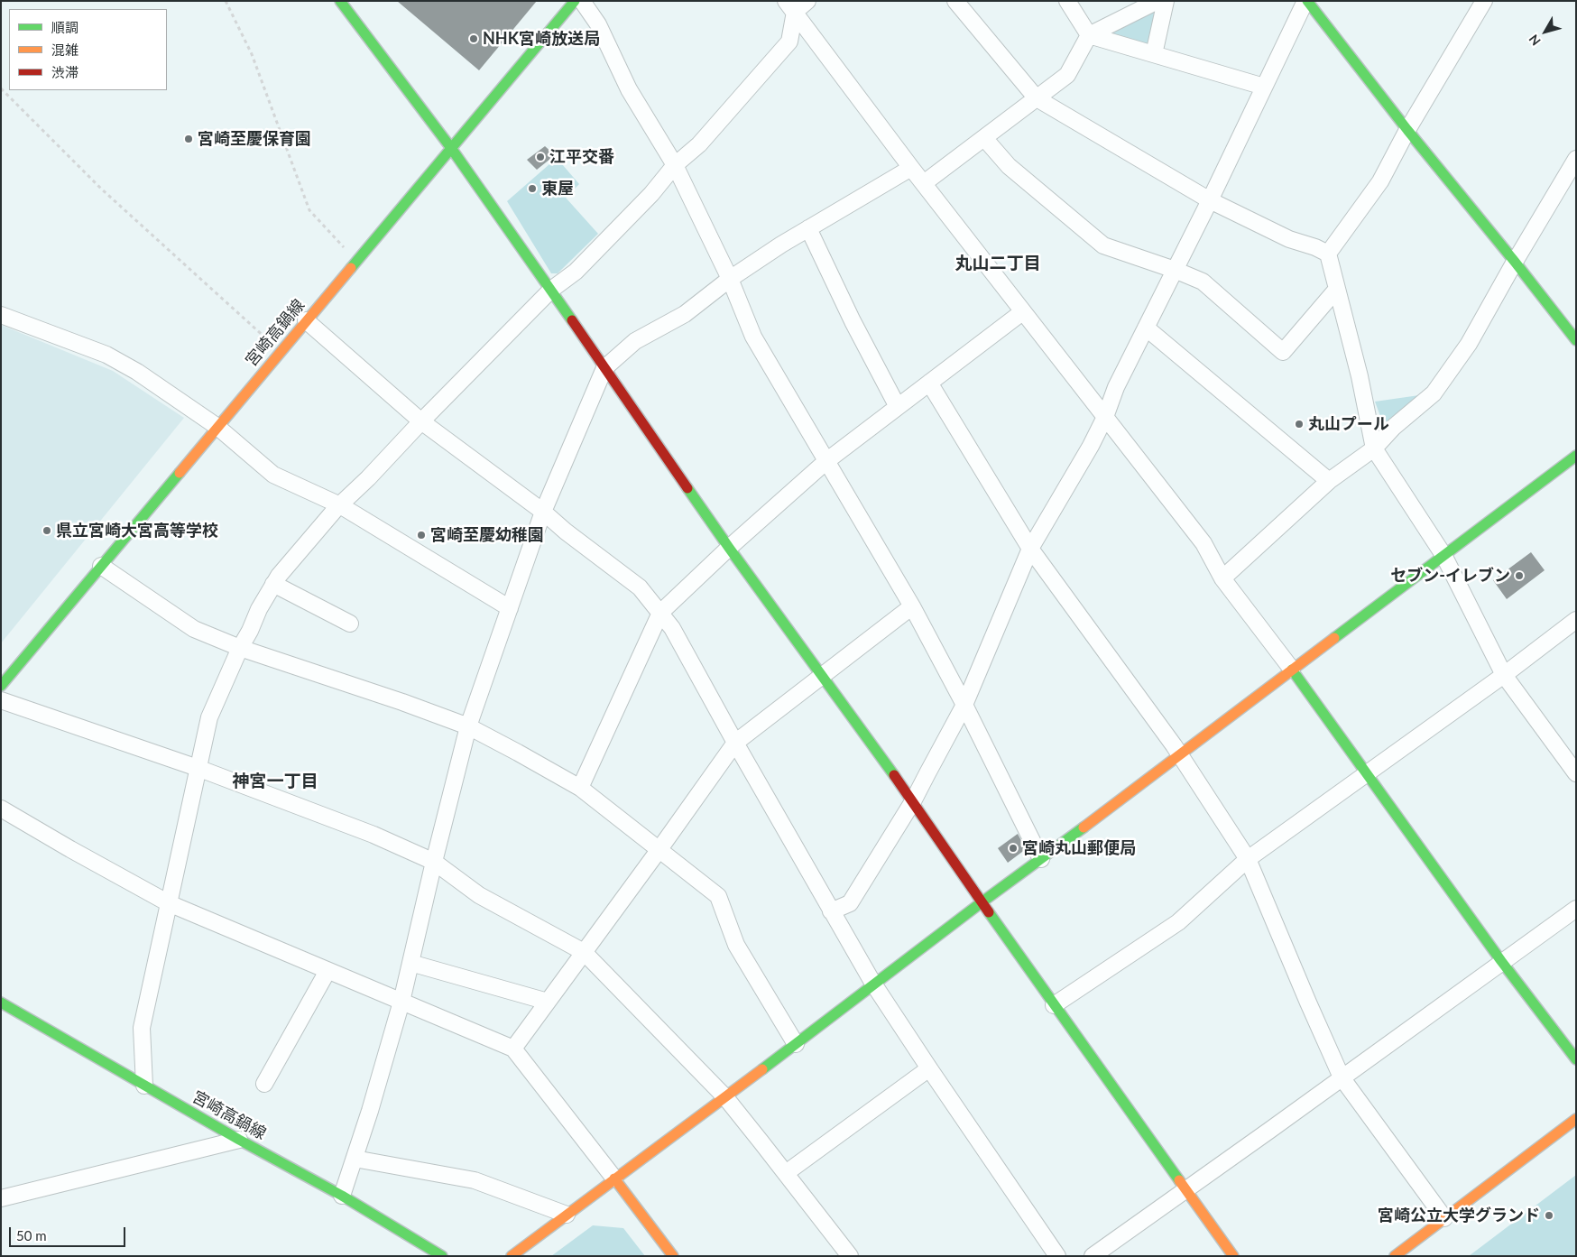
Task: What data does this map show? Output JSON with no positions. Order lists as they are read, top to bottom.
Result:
{
  "streets": {
    "street": ["宮崎高鍋線"]
  },
  "districts": ["丸山二丁目", "神宮一丁目"],
  "places": [
    "NHK宮崎放送局",
    "宮崎至慶保育園",
    "江平交番",
    "東屋",
    "丸山プール",
    "県立宮崎大宮高等学校",
    "宮崎至慶幼稚園",
    "セブン-イレブン",
    "宮崎丸山郵便局",
    "宮崎公立大学グランド"
  ],
  "legend": ["順調", "混雑", "渋滞"],
  "scale_bar": "50 m",
  "north": "bottom left"
}
